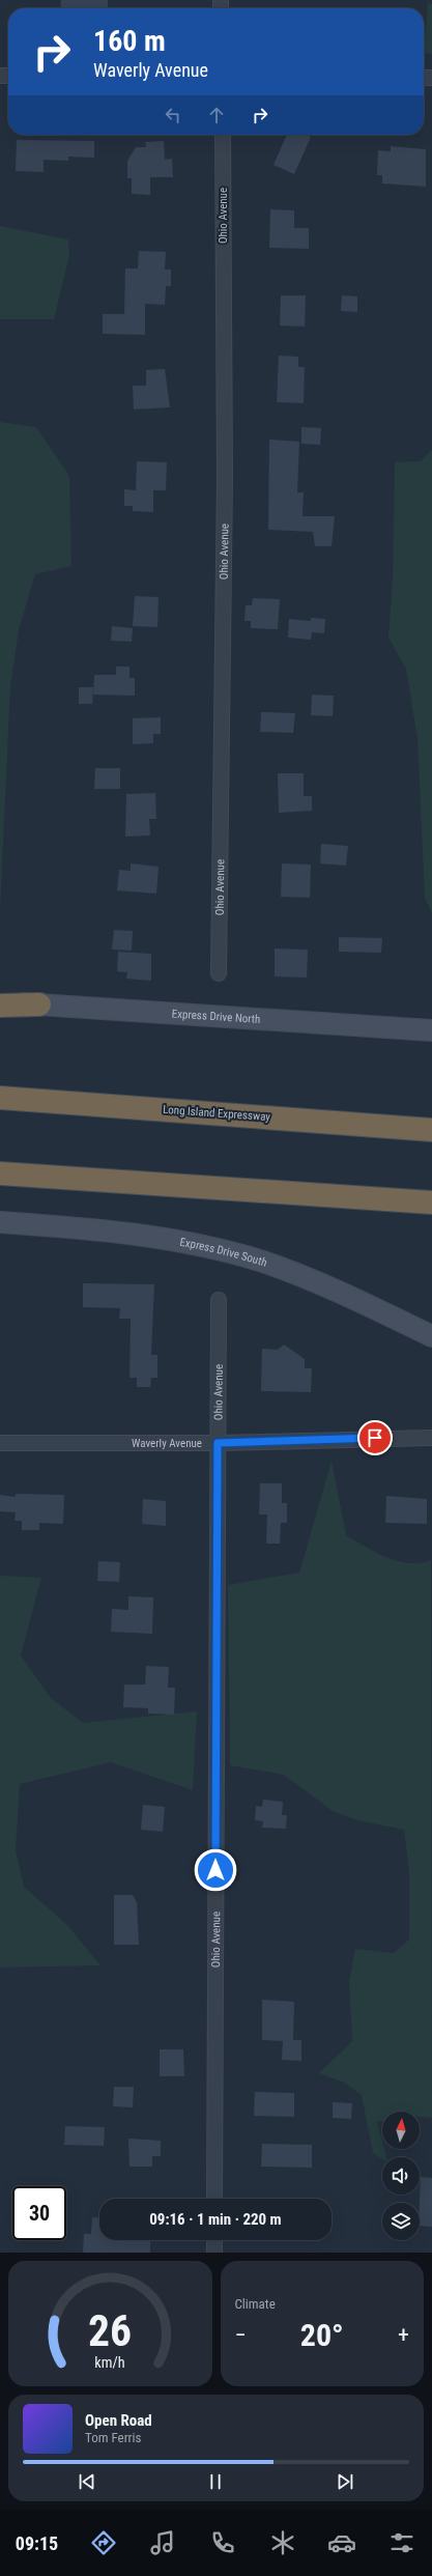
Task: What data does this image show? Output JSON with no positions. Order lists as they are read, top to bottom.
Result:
{
  "streets": {
    "highway": ["Long Island Expressway"],
    "main road": ["Express Drive North", "Express Drive South"],
    "street": ["Ohio Avenue", "Waverly Avenue"]
  },
  "crossings": [
    ["Ohio Avenue", "Waverly Avenue"]
  ],
  "north": "top",
  "page": {
    "turn": ["160 m", "Waverly Avenue"],
    "limit": "30",
    "trip": "09:16 · 1 min · 220 m",
    "tile": "Climate",
    "heat": ["−", "20°", "+"],
    "song": ["Open Road", "Tom Ferris"],
    "tabs": "09:15",
    "gauge": ["26", "km/h"]
  }
}
